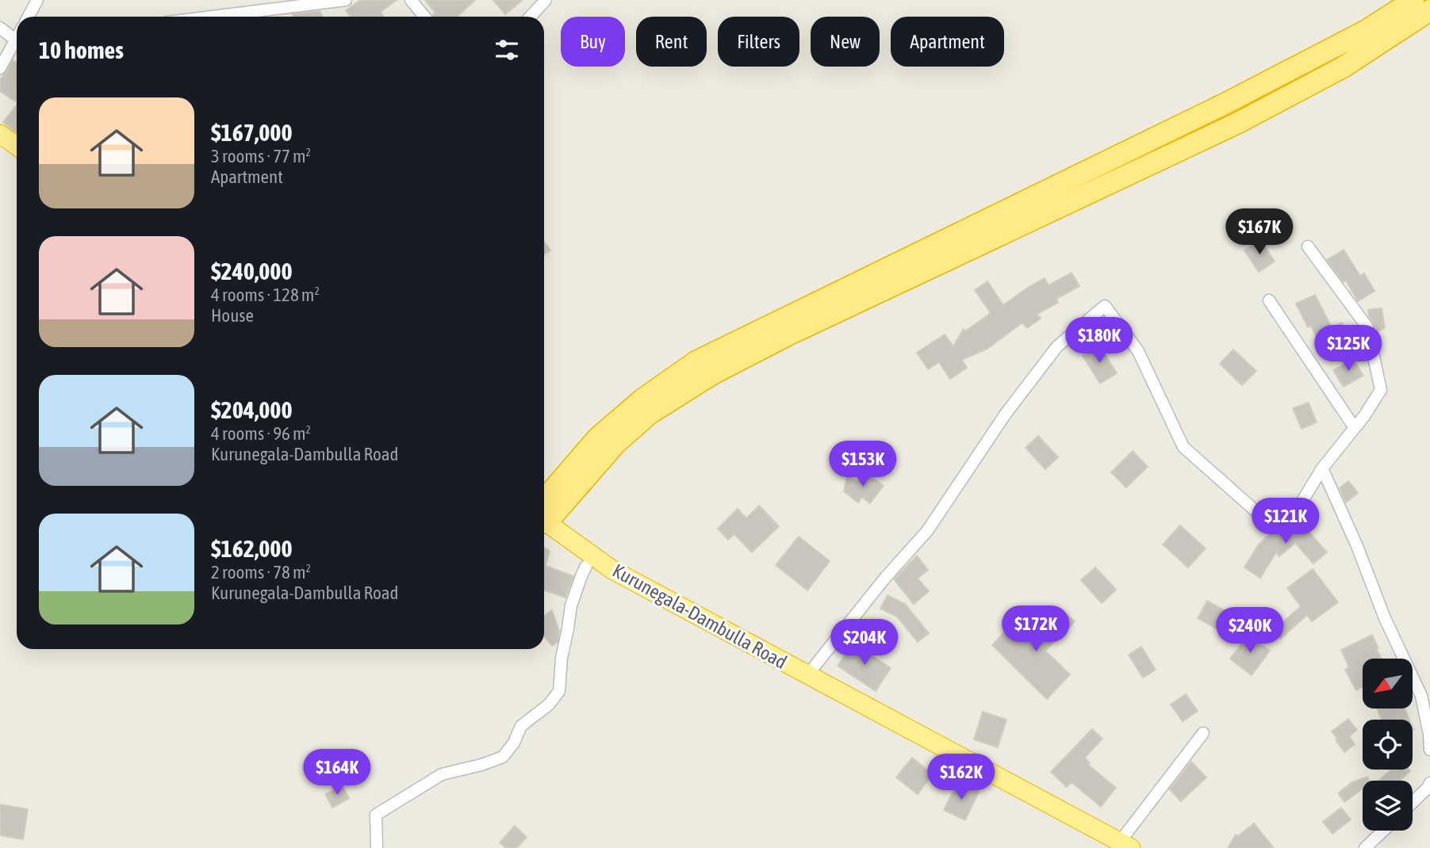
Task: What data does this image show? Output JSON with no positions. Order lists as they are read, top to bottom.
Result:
{
  "streets": {
    "highway": ["Kurunegala-Dambulla Road"]
  },
  "north": "bottom left",
  "page": {
    "chip": [
      "Buy",
      "Rent",
      "Filters",
      "New",
      "Apartment"
    ],
    "heading": "10 homes",
    "list": [
      {
        "name": "$167,000",
        "note": "3 rooms · 77 m² · Apartment"
      },
      {
        "name": "$240,000",
        "note": "4 rooms · 128 m² · House"
      },
      {
        "name": "$204,000",
        "note": "4 rooms · 96 m² · Kurunegala-Dambulla Road"
      },
      {
        "name": "$162,000",
        "note": "2 rooms · 78 m² · Kurunegala-Dambulla Road"
      }
    ],
    "price": [
      "$167K",
      "$180K",
      "$125K",
      "$153K",
      "$121K",
      "$172K",
      "$240K",
      "$204K",
      "$164K",
      "$162K"
    ]
  }
}
